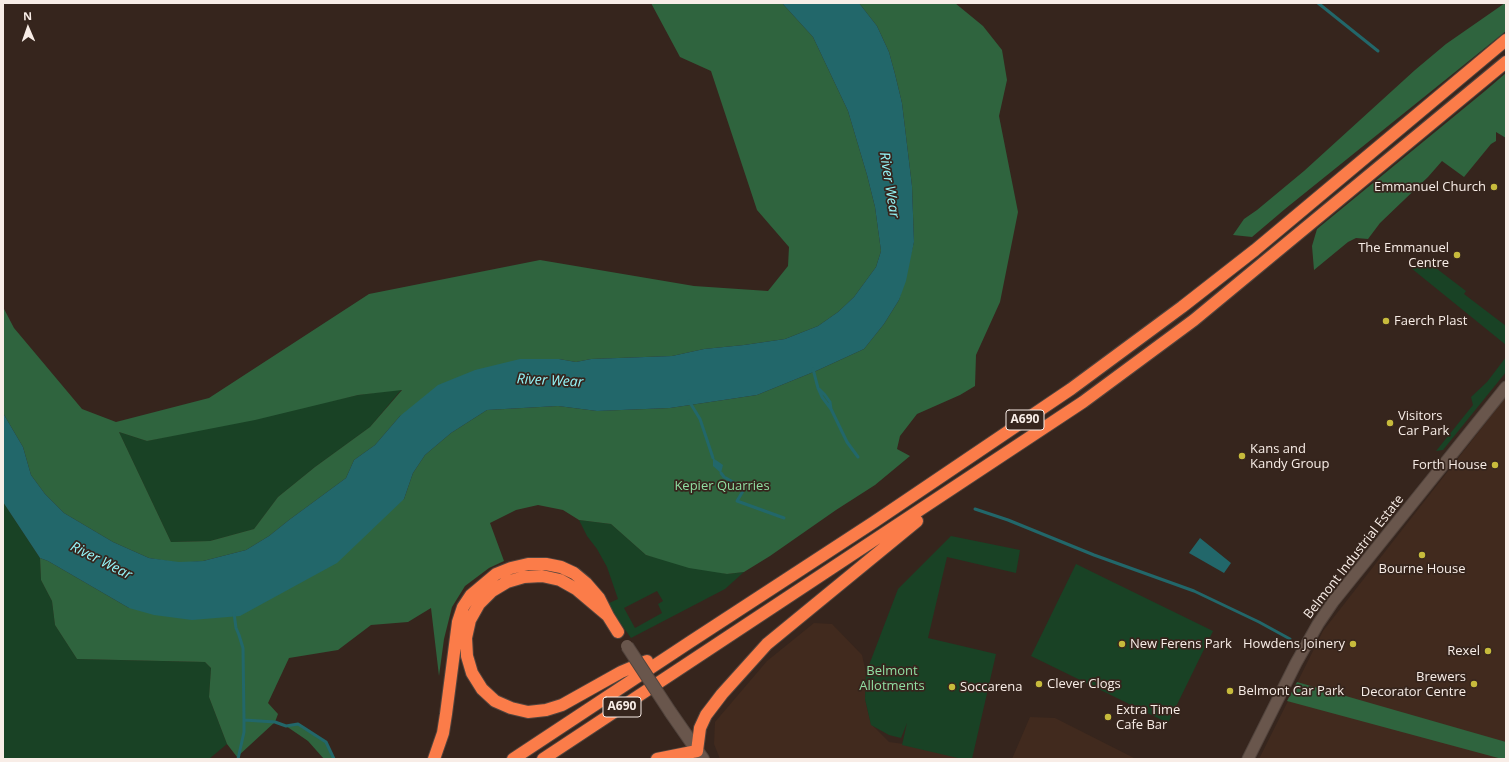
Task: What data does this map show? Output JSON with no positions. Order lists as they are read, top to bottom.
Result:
{
  "streets": {
    "highway": ["A690"],
    "street": ["Belmont Industrial Estate"]
  },
  "water": ["River Wear"],
  "parks": ["Kepier Quarries", "Belmont Allotments"],
  "places": [
    "Emmanuel Church",
    "The Emmanuel Centre",
    "Faerch Plast",
    "Visitors Car Park",
    "Kans and Kandy Group",
    "Forth House",
    "Bourne House",
    "New Ferens Park",
    "Howdens Joinery",
    "Rexel",
    "Clever Clogs",
    "Brewers Decorator Centre",
    "Soccarena",
    "Belmont Car Park",
    "Extra Time Cafe Bar"
  ],
  "north": "top"
}
